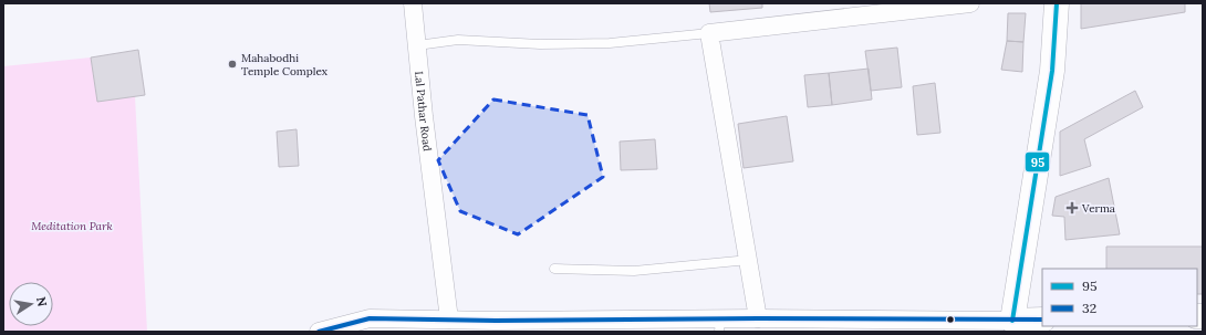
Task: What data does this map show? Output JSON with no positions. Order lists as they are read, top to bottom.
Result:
{
  "streets": {
    "street": ["Lal Pathar Road"]
  },
  "parks": ["Meditation Park"],
  "places": {
    "other": ["Mahabodhi Temple Complex"],
    "health": ["Verma"]
  },
  "lines": ["transit line 95", "transit line 32"],
  "legend": ["95", "32"],
  "north": "right"
}
